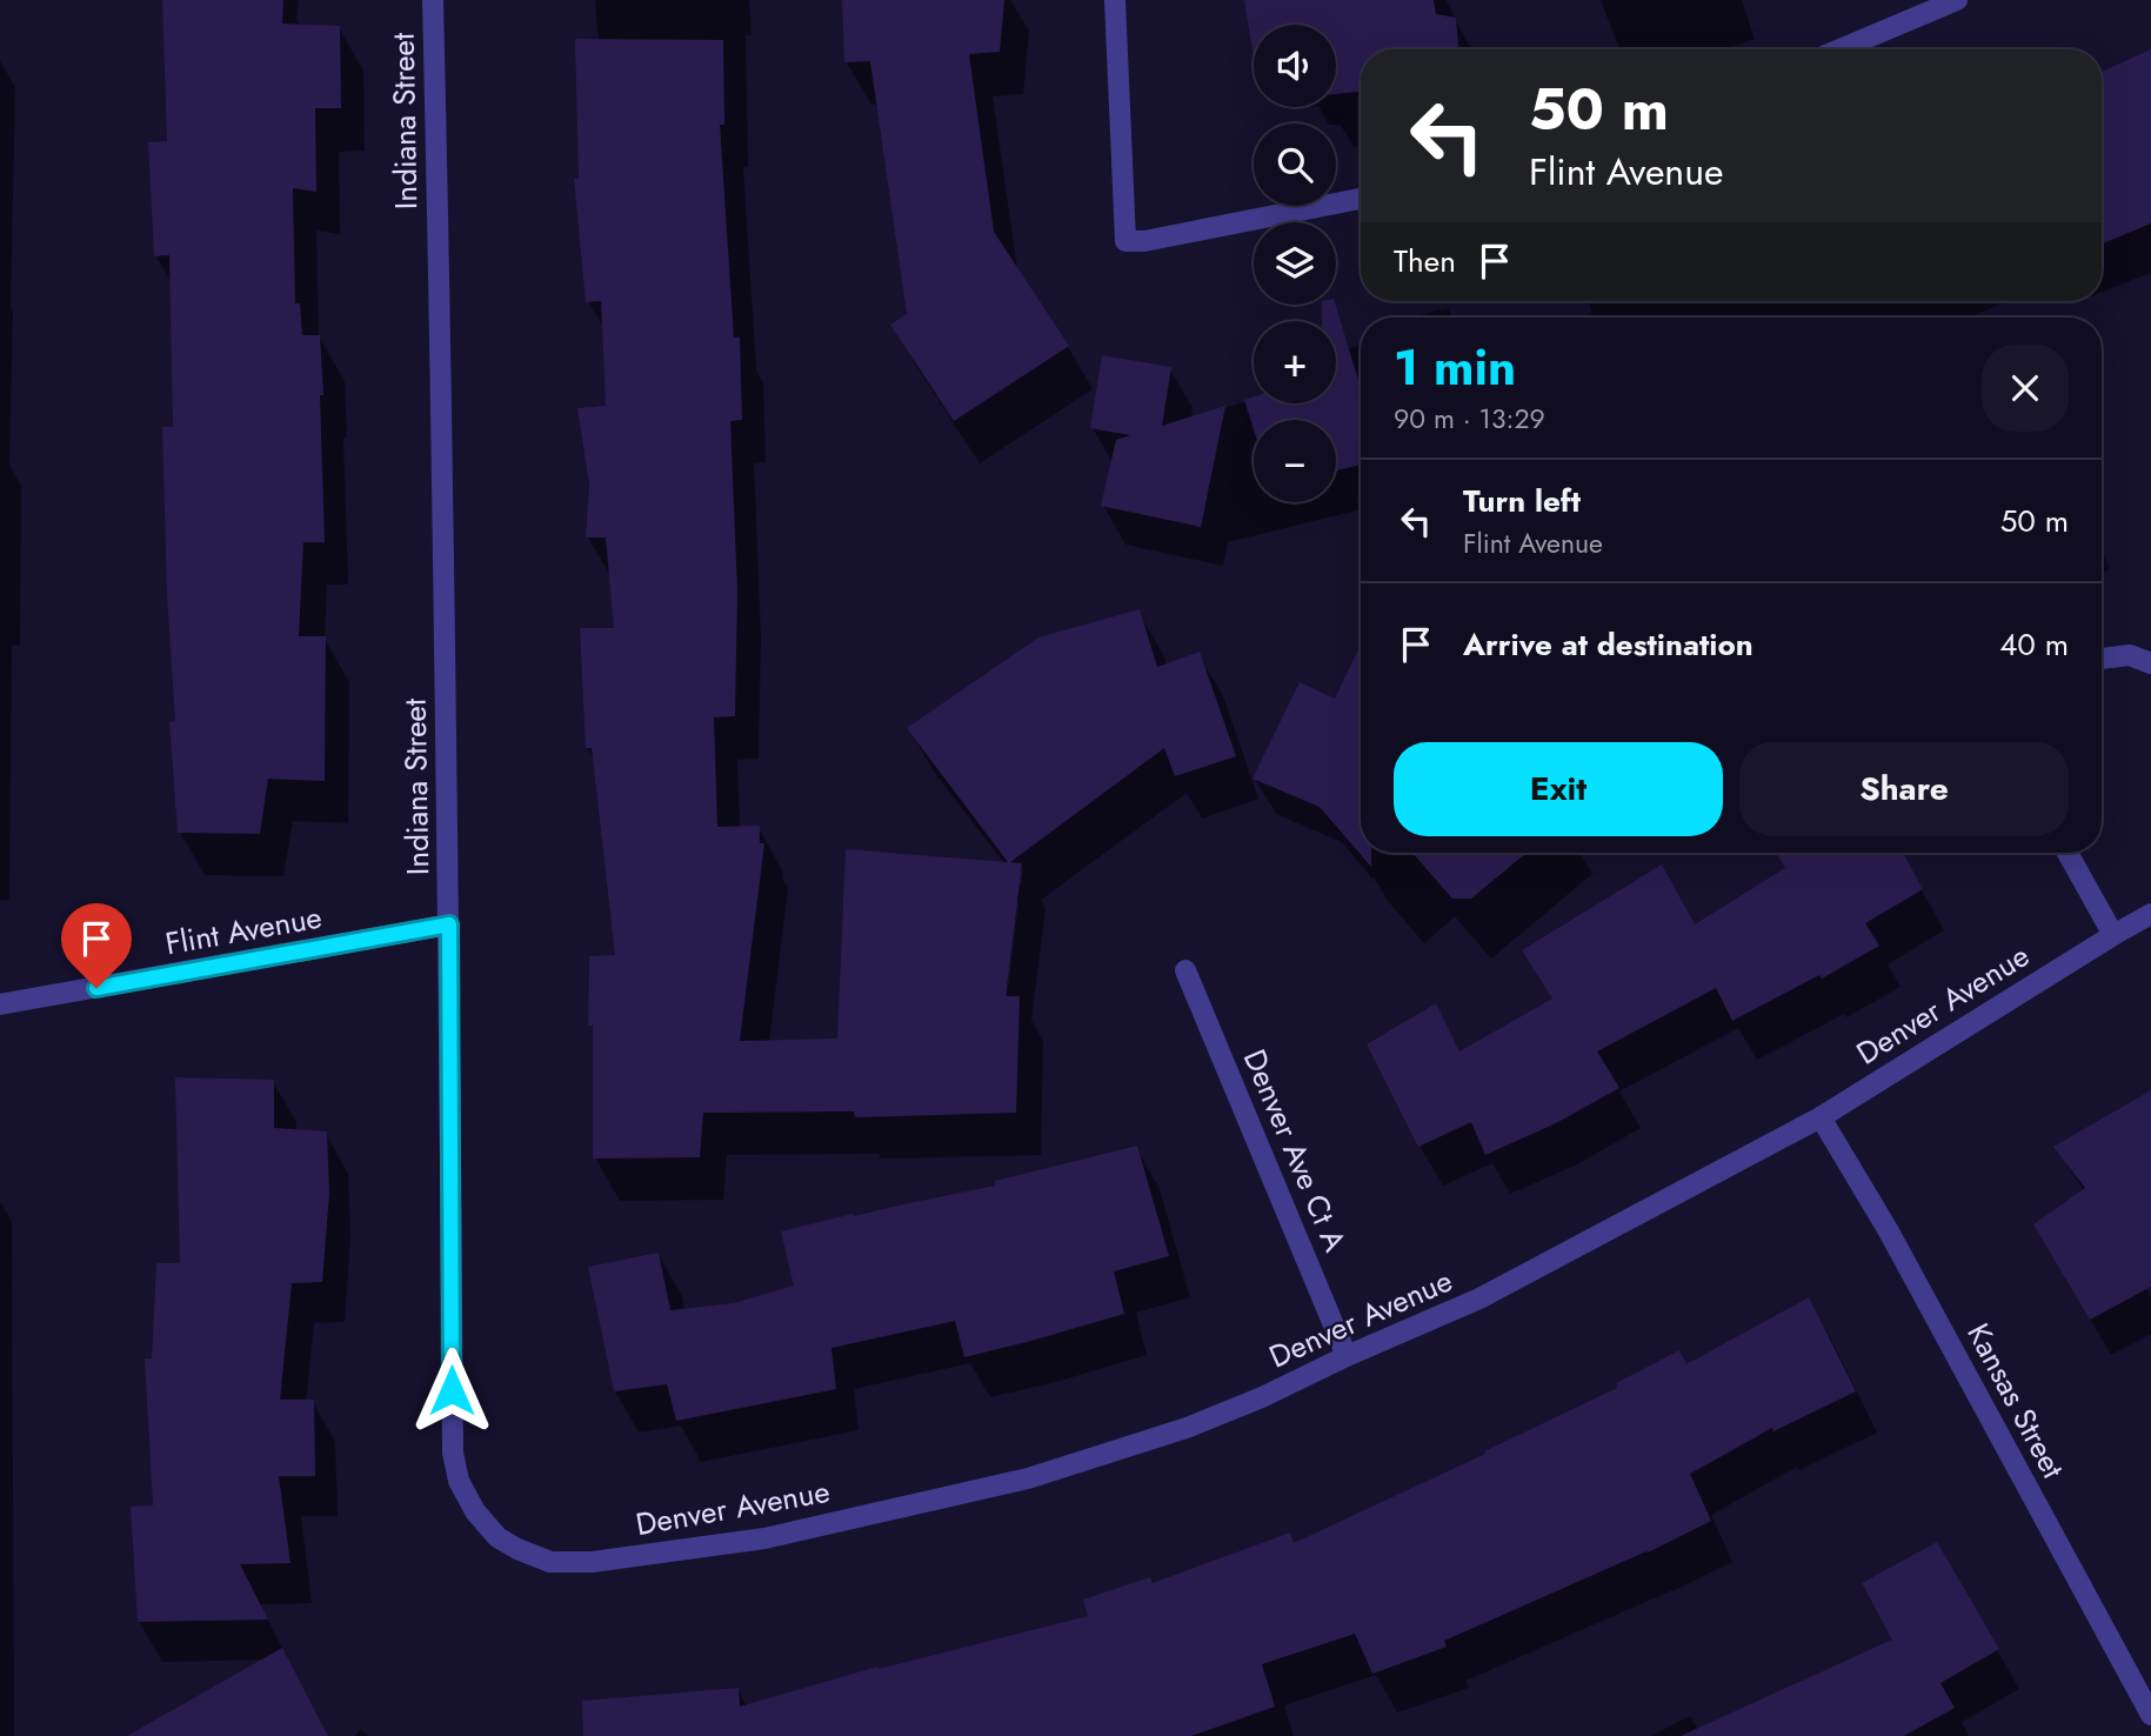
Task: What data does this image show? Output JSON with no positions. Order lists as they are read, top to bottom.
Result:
{
  "streets": {
    "street": [
      "Indiana Street",
      "Flint Avenue",
      "Denver Avenue",
      "Denver Ave Ct A",
      "Kansas Street"
    ]
  },
  "crossings": [
    ["Indiana Street", "Flint Avenue"],
    ["Indiana Street", "Denver Avenue"],
    ["Denver Avenue", "Denver Ave Ct A"],
    ["Denver Avenue", "Kansas Street"]
  ],
  "page": {
    "map_buttons": ["+", "−"],
    "turn": ["50 m", "Flint Avenue"],
    "then": "Then",
    "heading": ["1 min", "90 m · 13:29"],
    "list": [
      {
        "name": "Turn left",
        "note": "Flint Avenue",
        "value": "50 m"
      },
      {
        "name": "Arrive at destination",
        "value": "40 m"
      }
    ],
    "buttons": ["Exit", "Share"]
  }
}
